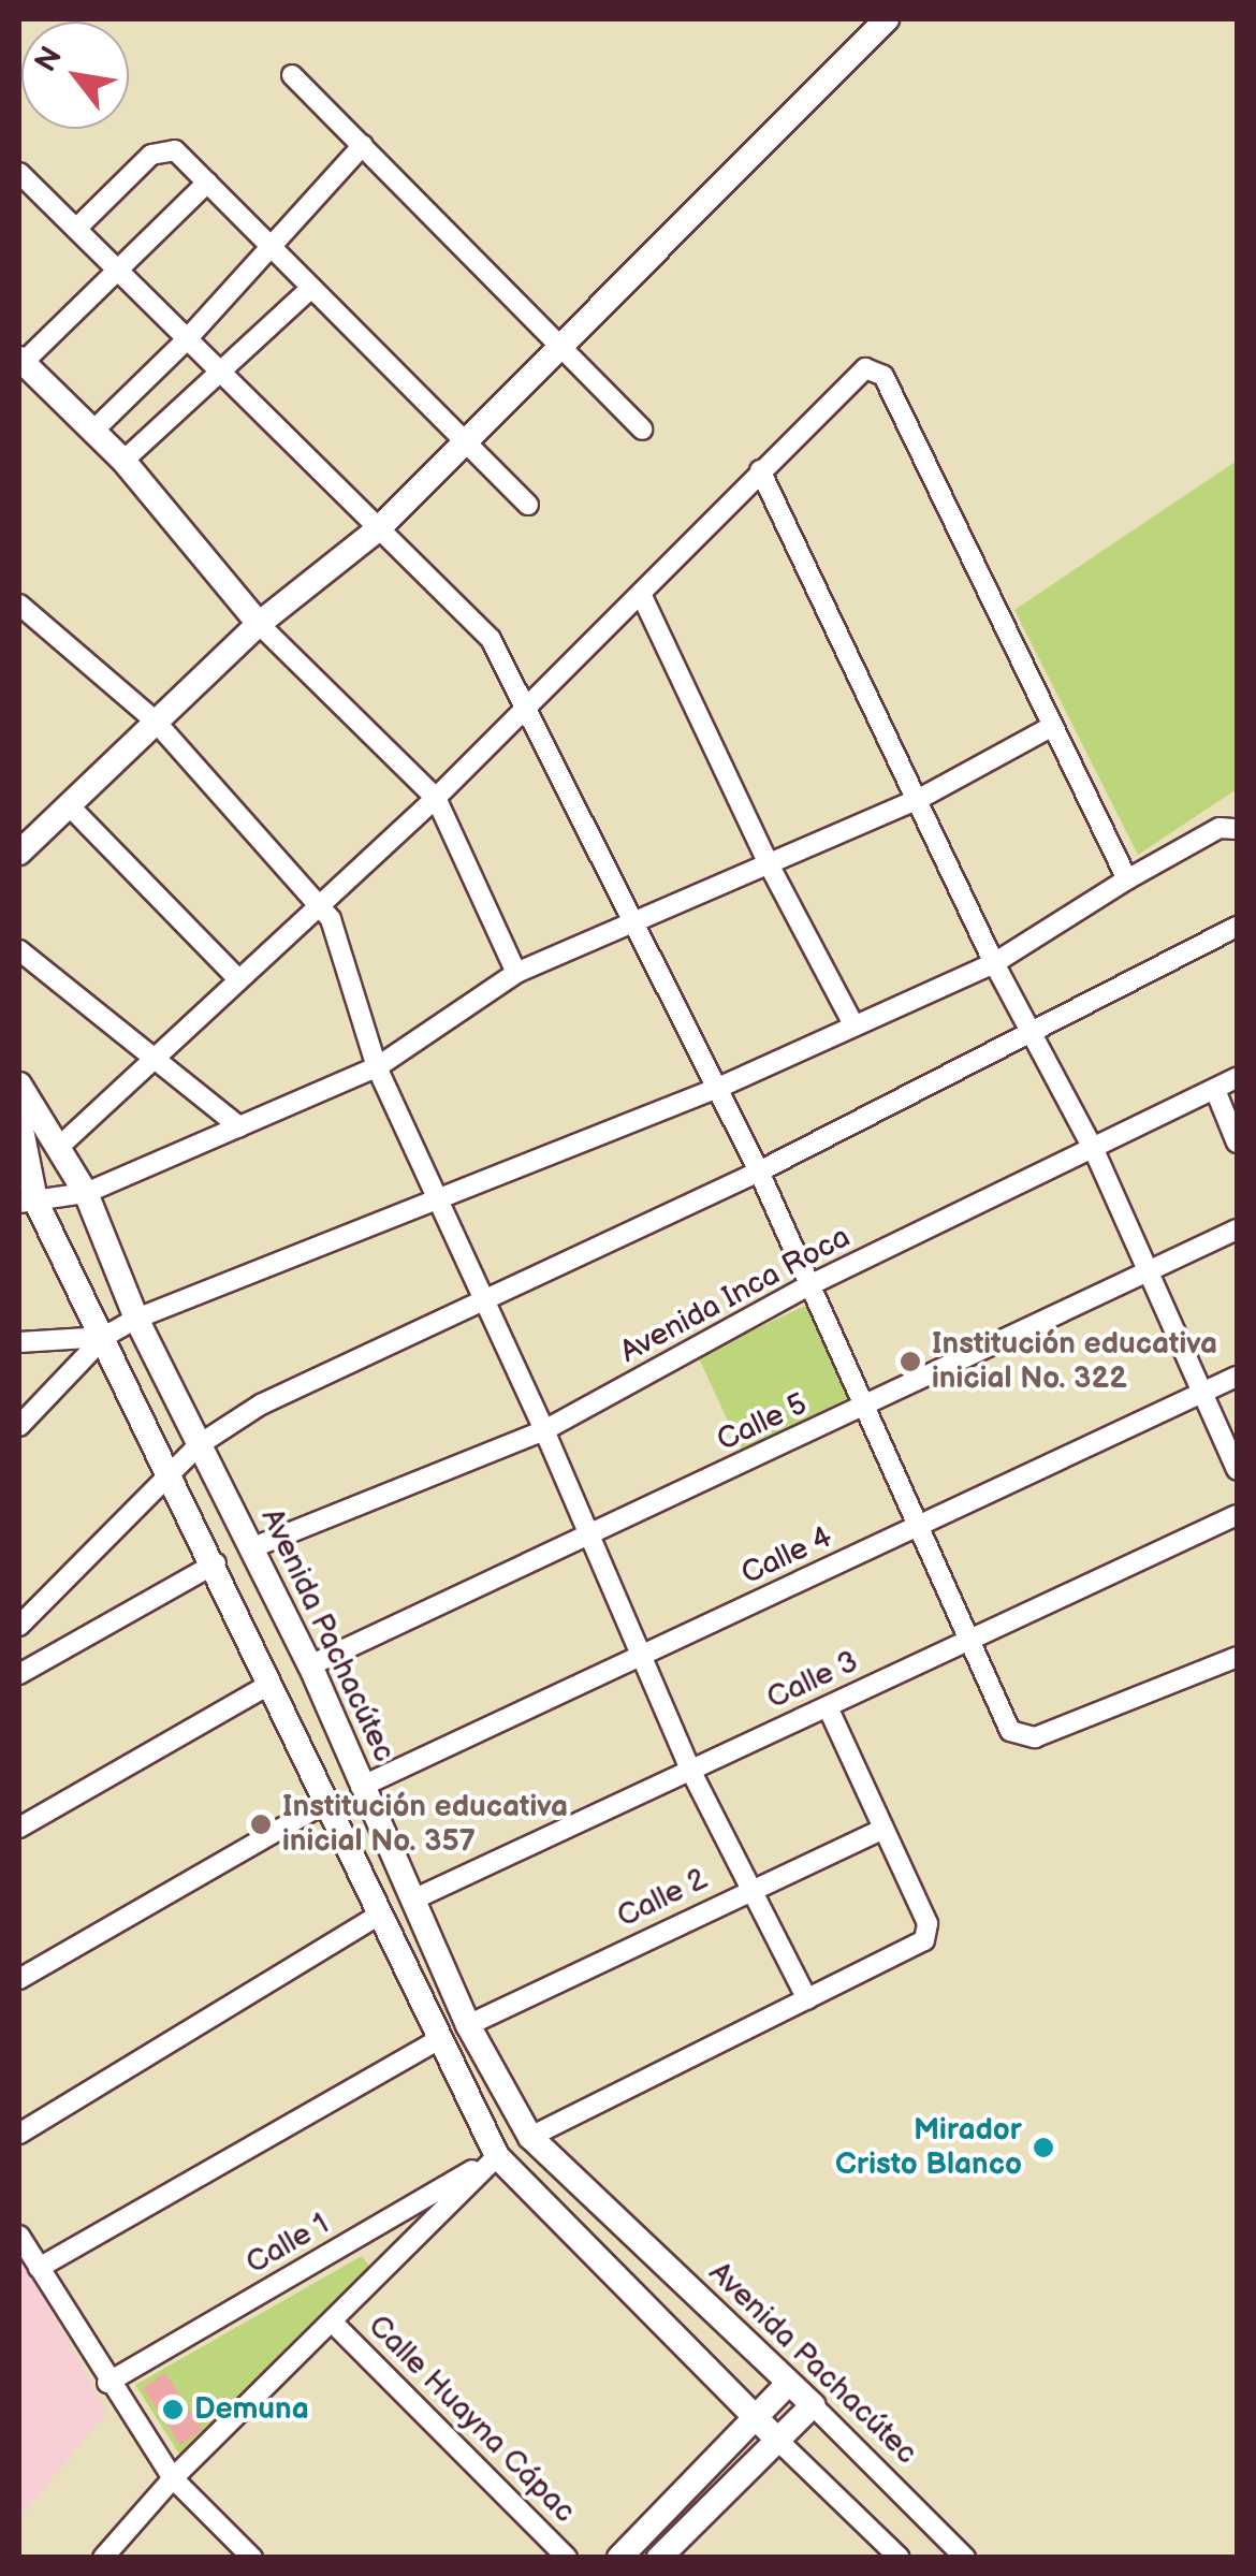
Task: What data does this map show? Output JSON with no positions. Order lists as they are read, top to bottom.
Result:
{
  "streets": {
    "street": [
      "Avenida Inca Roca",
      "Calle 5",
      "Calle 4",
      "Avenida Pachacútec",
      "Calle 3",
      "Calle 2",
      "Calle 1",
      "Calle Huayna Cápac"
    ]
  },
  "crossings": [
    ["Avenida Inca Roca", "Avenida Pachacútec"],
    ["Calle 5", "Avenida Pachacútec"],
    ["Calle 4", "Avenida Pachacútec"],
    ["Avenida Pachacútec", "Calle 3"],
    ["Avenida Pachacútec", "Calle 2"]
  ],
  "places": [
    "Institución educativa inicial No. 322",
    "Institución educativa inicial No. 357",
    "Mirador Cristo Blanco",
    "Demuna"
  ],
  "north": "top left"
}
